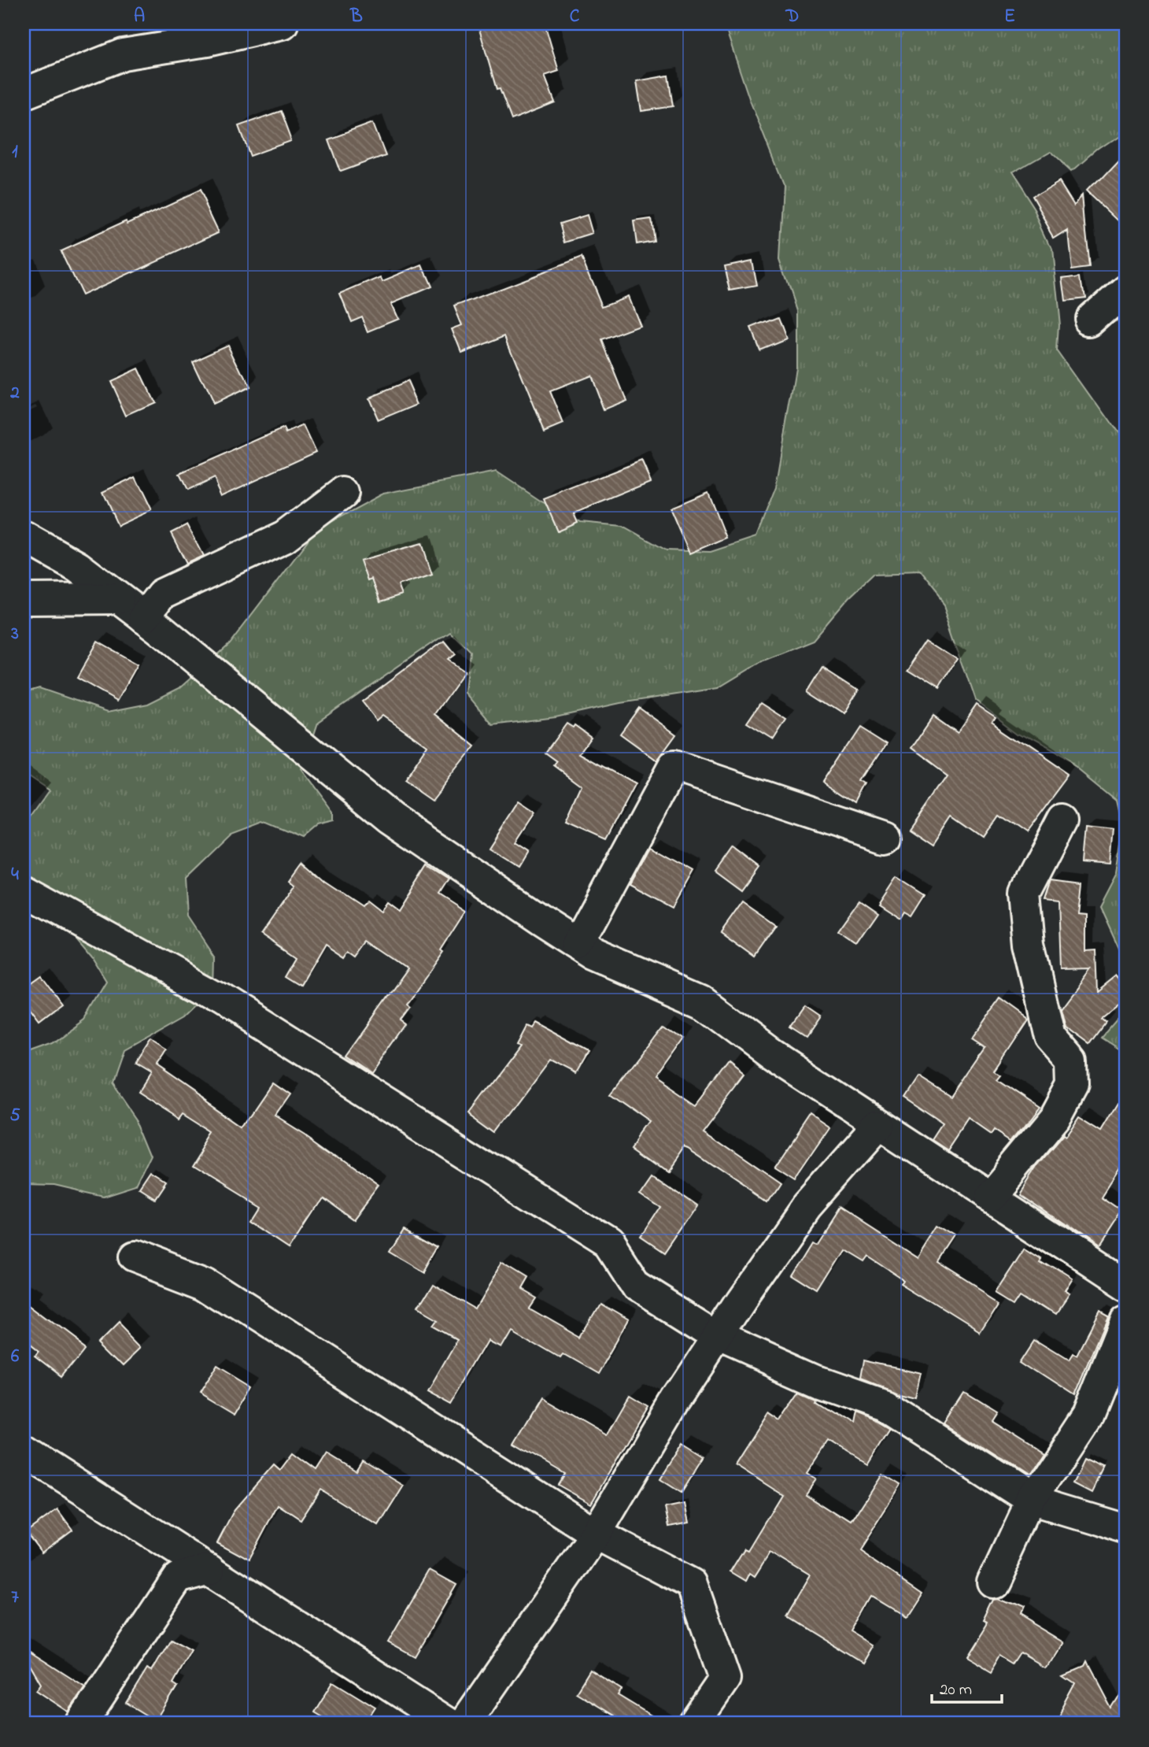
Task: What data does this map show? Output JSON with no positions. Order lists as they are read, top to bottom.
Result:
{
  "scale_bar": "20 m",
  "grid": {
    "columns": [
      "A",
      "B",
      "C",
      "D",
      "E"
    ],
    "rows": [
      "1",
      "2",
      "3",
      "4",
      "5",
      "6",
      "7"
    ]
  }
}
